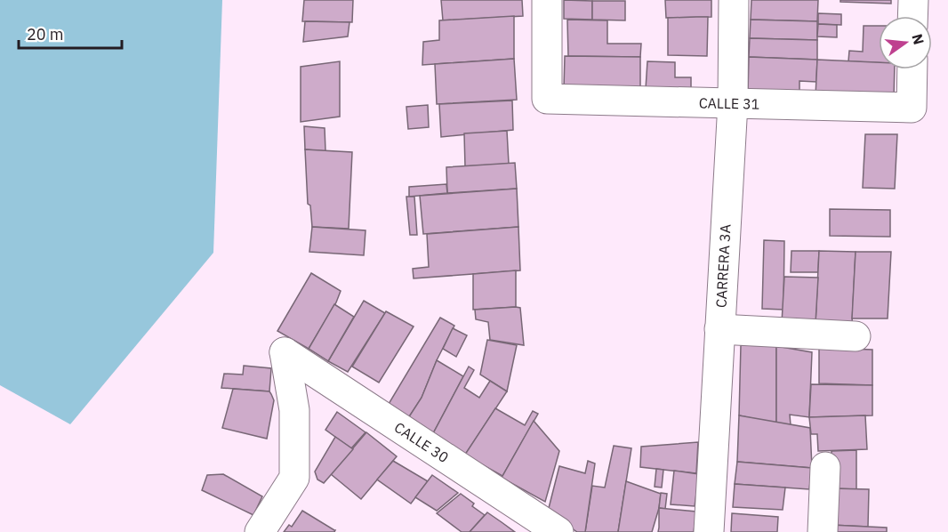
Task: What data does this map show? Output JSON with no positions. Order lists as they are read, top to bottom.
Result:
{
  "streets": {
    "street": ["CALLE 31", "CARRERA 3A", "CALLE 30"]
  },
  "crossings": [
    ["CALLE 31", "CARRERA 3A"]
  ],
  "scale_bar": "20 m",
  "north": "right"
}
